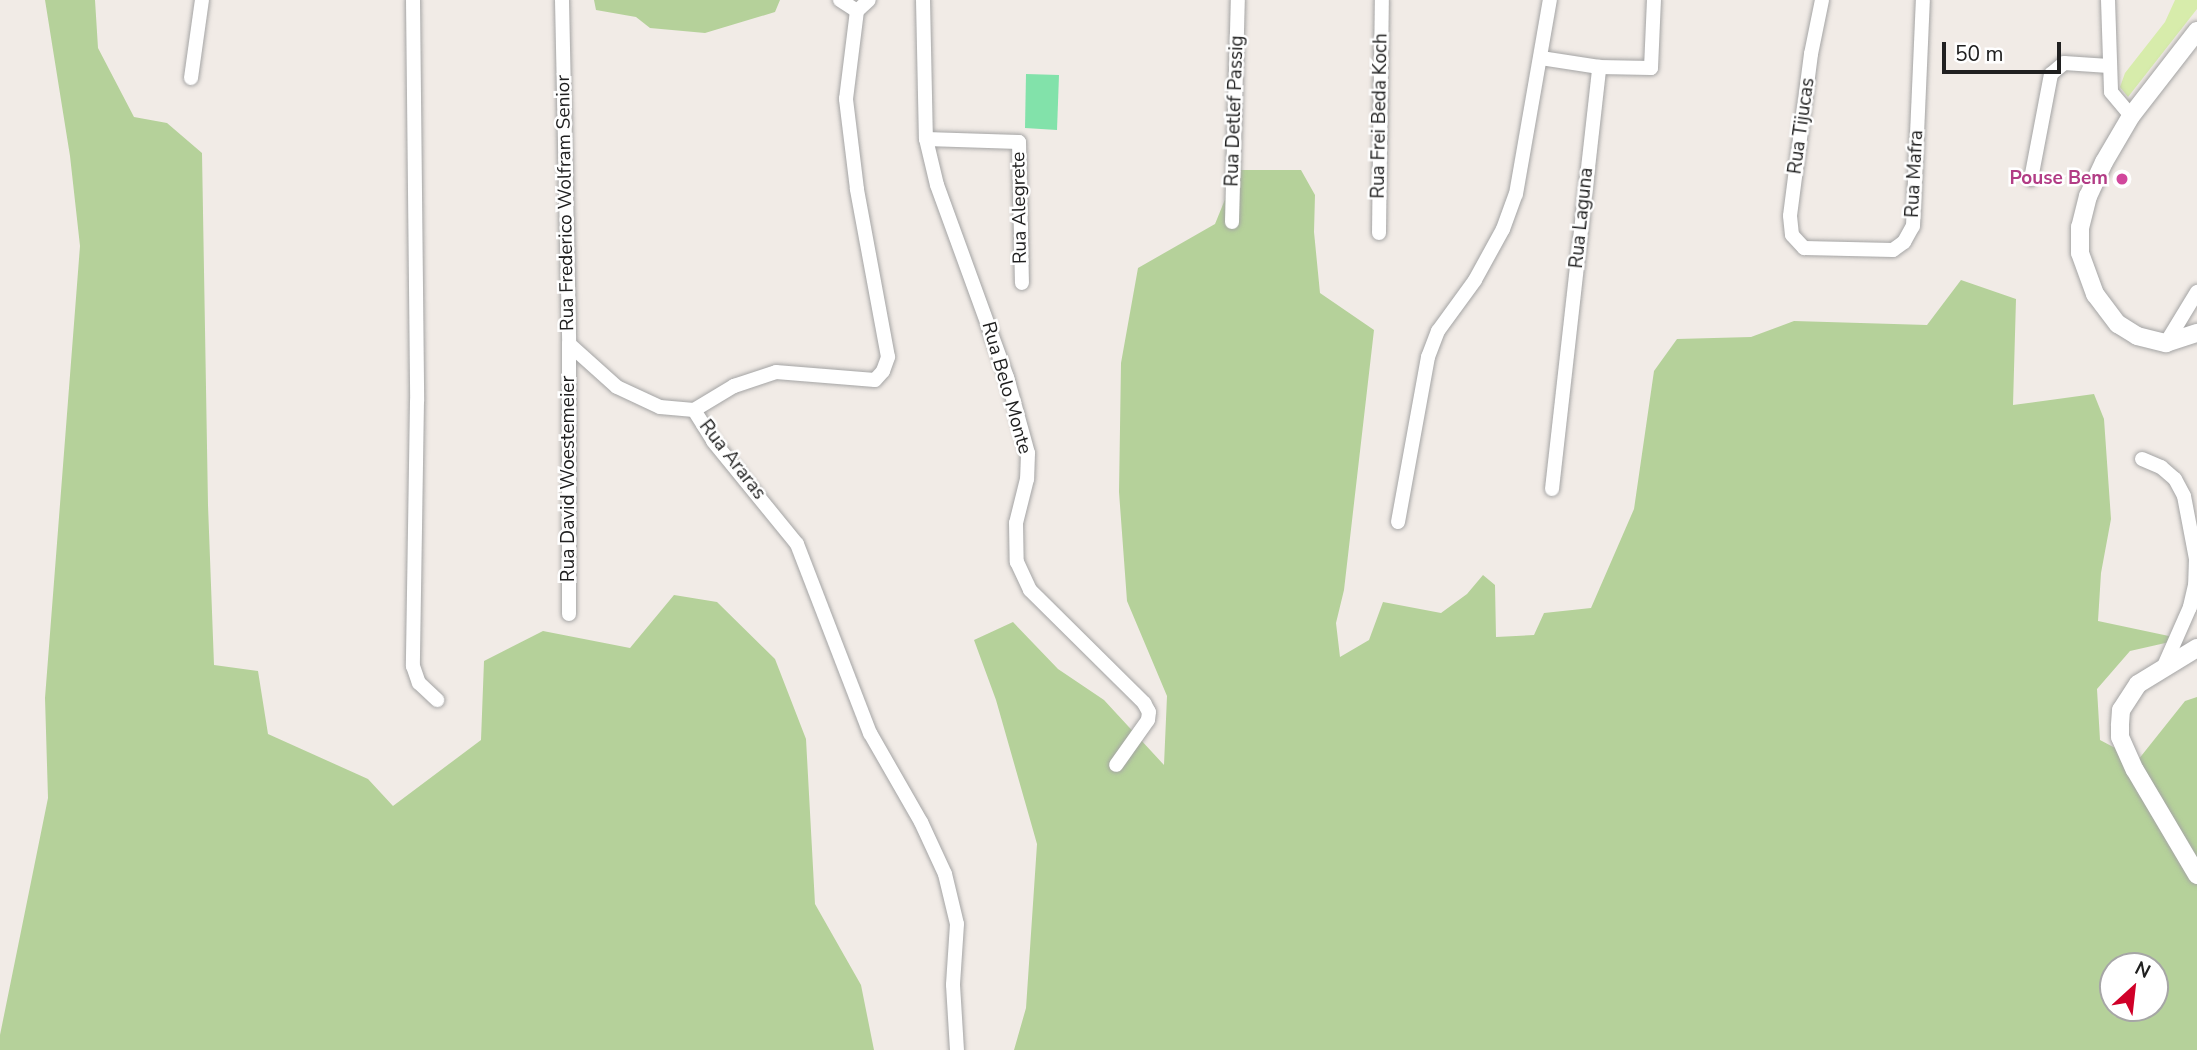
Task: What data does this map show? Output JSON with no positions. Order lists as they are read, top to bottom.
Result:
{
  "streets": {
    "street": [
      "Rua Detlef Passig",
      "Rua Frei Beda Koch",
      "Rua Tijucas",
      "Rua Mafra",
      "Rua Frederico Wolfram Senior",
      "Rua Alegrete",
      "Rua Laguna",
      "Rua Belo Monte",
      "Rua Araras",
      "Rua David Woestemeier"
    ]
  },
  "crossings": [
    ["Rua Tijucas", "Rua Mafra"],
    ["Rua Frederico Wolfram Senior", "Rua Araras"],
    ["Rua Frederico Wolfram Senior", "Rua David Woestemeier"],
    ["Rua Alegrete", "Rua Belo Monte"]
  ],
  "places": ["Pouse Bem"],
  "scale_bar": "50 m",
  "north": "top right"
}
